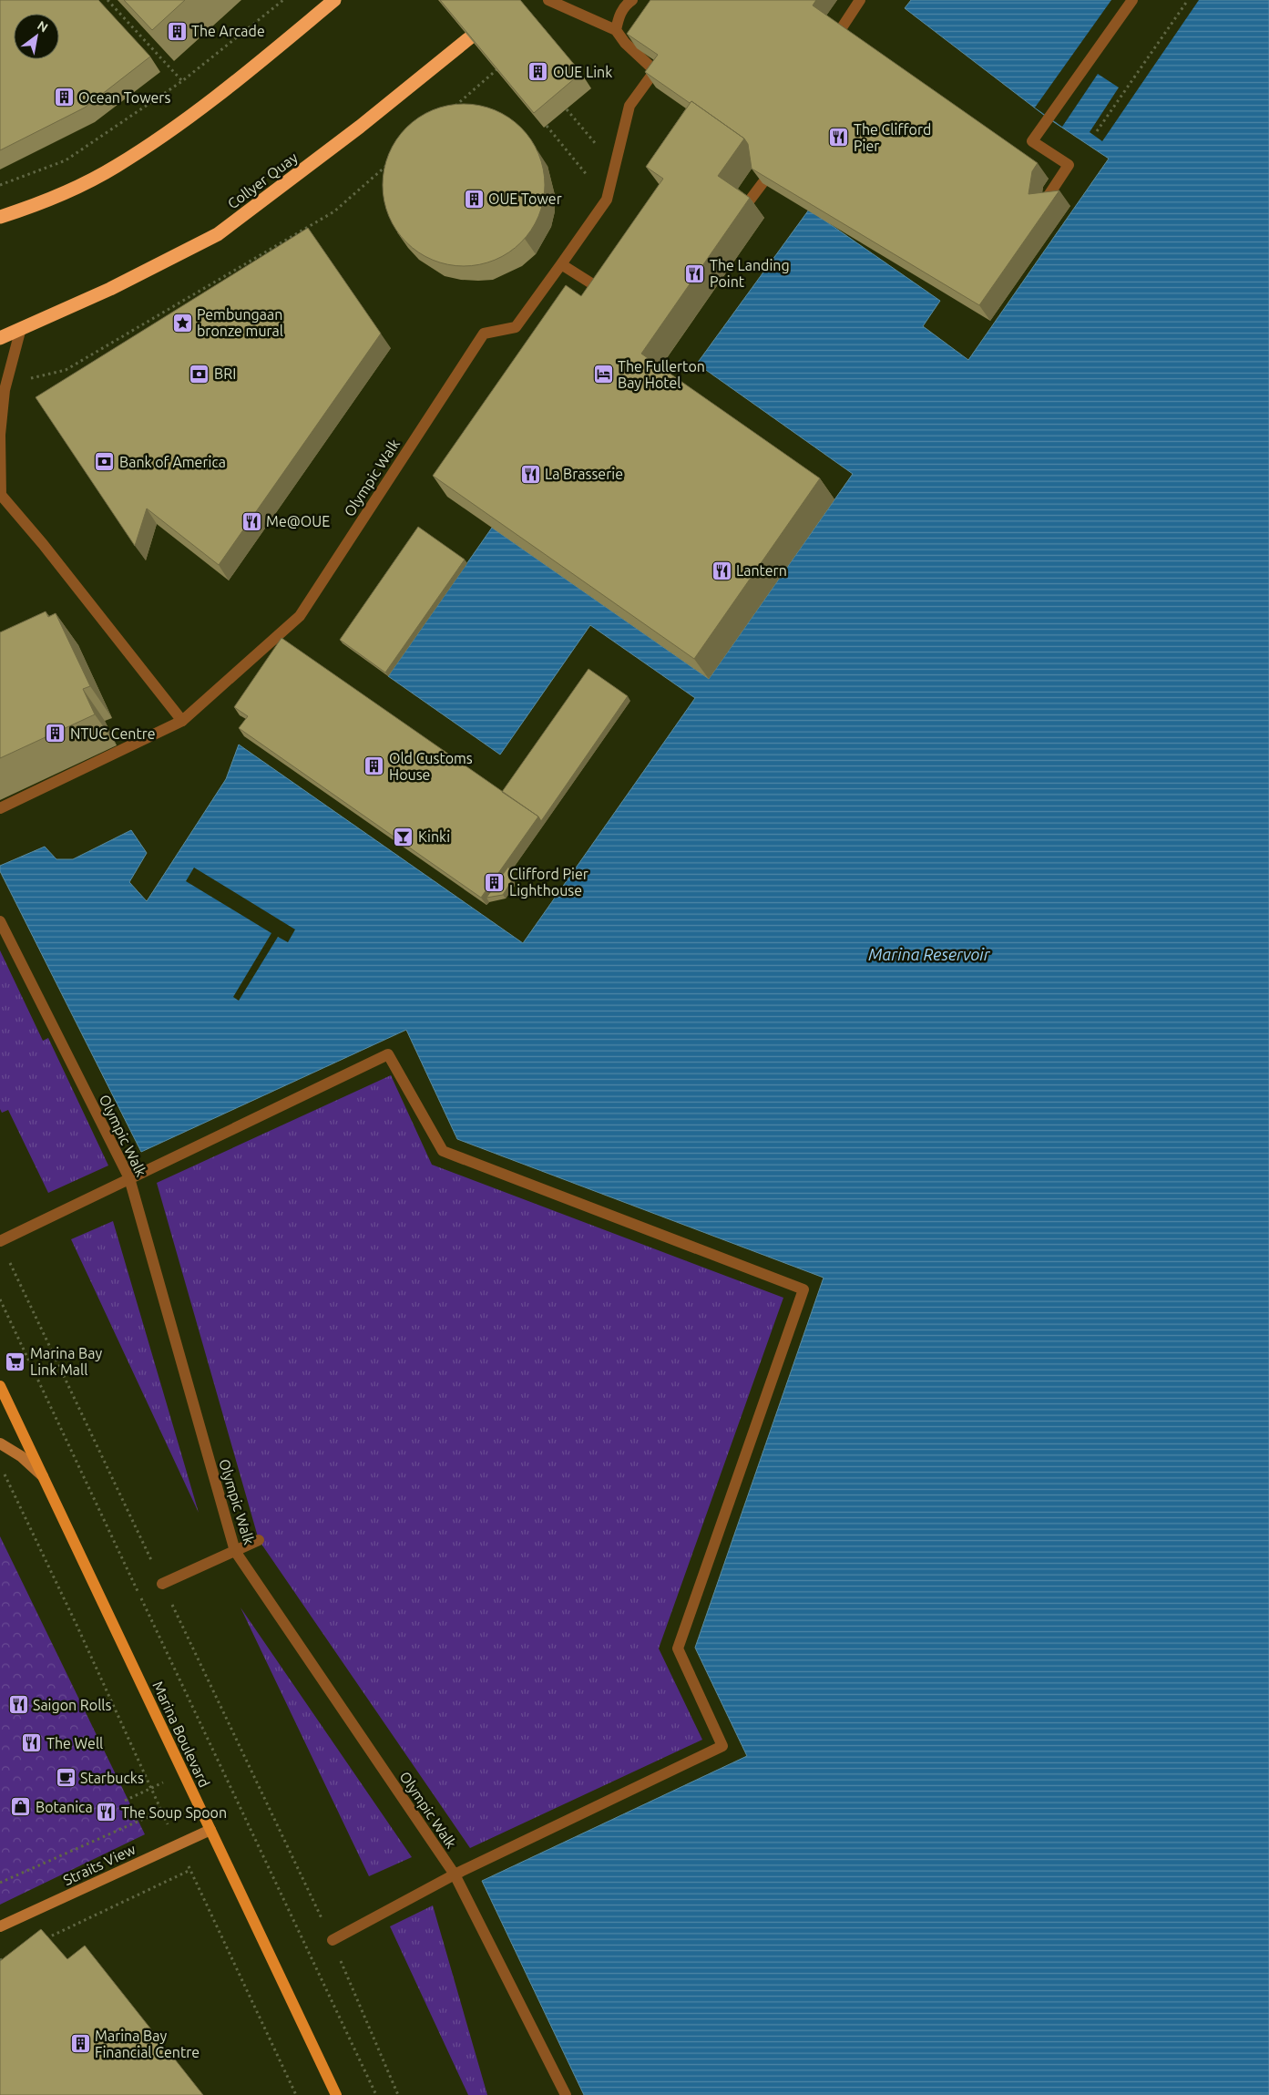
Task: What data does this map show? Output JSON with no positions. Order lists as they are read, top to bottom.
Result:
{
  "streets": {
    "highway": ["Collyer Quay"],
    "main road": ["Marina Boulevard"],
    "street": ["Olympic Walk", "Straits View"]
  },
  "crossings": [
    ["Marina Boulevard", "Straits View"]
  ],
  "water": ["Marina Reservoir"],
  "places": {
    "building": [
      "The Arcade",
      "OUE Link",
      "Ocean Towers",
      "OUE Tower",
      "NTUC Centre",
      "Old Customs House",
      "Clifford Pier Lighthouse",
      "Marina Bay Financial Centre"
    ],
    "restaurant": [
      "The Clifford Pier",
      "The Landing Point",
      "La Brasserie",
      "Me@OUE",
      "Lantern",
      "Saigon Rolls",
      "The Well",
      "The Soup Spoon"
    ],
    "place": ["Pembungaan bronze mural"],
    "bank": ["BRI", "Bank of America"],
    "hotel": ["The Fullerton Bay Hotel"],
    "bar": ["Kinki"],
    "supermarket": ["Marina Bay Link Mall"],
    "cafe": ["Starbucks"],
    "shop": ["Botanica"]
  },
  "north": "top right"
}
